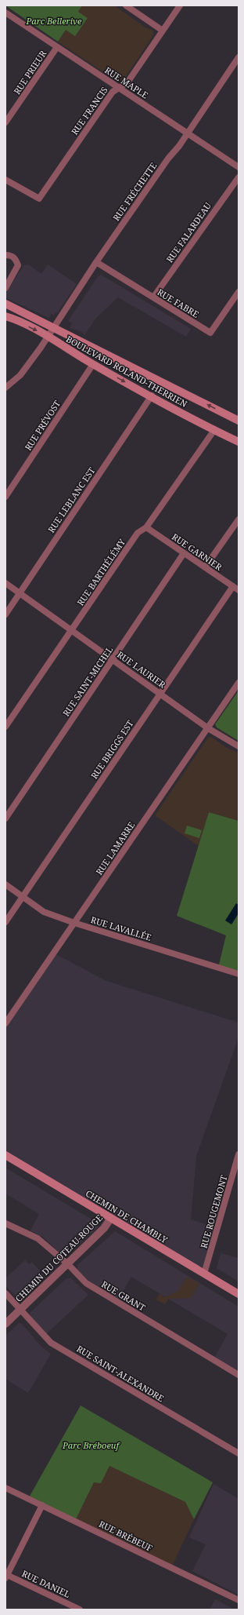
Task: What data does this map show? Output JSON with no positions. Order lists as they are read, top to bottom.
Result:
{
  "streets": {
    "main road": ["BOULEVARD ROLAND-THERRIEN", "CHEMIN DE CHAMBLY"],
    "street": [
      "RUE PRIEUR",
      "RUE MAPLE",
      "RUE FRANCIS",
      "RUE FRÉCHETTE",
      "RUE FALARDEAU",
      "RUE FABRE",
      "RUE PRÉVOST",
      "RUE LEBLANC EST",
      "RUE GARNIER",
      "RUE BARTHÉLÉMY",
      "RUE LAURIER",
      "RUE SAINT-MICHEL",
      "RUE BRIGGS EST",
      "RUE LAMARRE",
      "RUE LAVALLÉE",
      "RUE ROUGEMONT",
      "CHEMIN DU COTEAU-ROUGE",
      "RUE GRANT",
      "RUE SAINT-ALEXANDRE",
      "RUE BRÉBEUF",
      "RUE DANIEL"
    ]
  },
  "crossings": [
    ["RUE PRIEUR", "RUE MAPLE"],
    ["RUE MAPLE", "RUE FRANCIS"],
    ["RUE MAPLE", "RUE FRÉCHETTE"],
    ["RUE FRÉCHETTE", "RUE FABRE"],
    ["RUE FRÉCHETTE", "BOULEVARD ROLAND-THERRIEN"],
    ["RUE FALARDEAU", "RUE FABRE"],
    ["BOULEVARD ROLAND-THERRIEN", "RUE PRÉVOST"],
    ["BOULEVARD ROLAND-THERRIEN", "RUE LEBLANC EST"],
    ["BOULEVARD ROLAND-THERRIEN", "RUE BARTHÉLÉMY"],
    ["RUE LEBLANC EST", "RUE LAURIER"],
    ["RUE GARNIER", "RUE BARTHÉLÉMY"],
    ["RUE GARNIER", "RUE SAINT-MICHEL"],
    ["RUE GARNIER", "RUE BRIGGS EST"],
    ["RUE BARTHÉLÉMY", "RUE LAURIER"],
    ["RUE LAURIER", "RUE SAINT-MICHEL"],
    ["RUE LAURIER", "RUE BRIGGS EST"],
    ["RUE LAURIER", "RUE LAMARRE"],
    ["RUE BRIGGS EST", "RUE LAVALLÉE"],
    ["RUE LAMARRE", "RUE LAVALLÉE"],
    ["RUE ROUGEMONT", "CHEMIN DE CHAMBLY"],
    ["CHEMIN DE CHAMBLY", "CHEMIN DU COTEAU-ROUGE"],
    ["CHEMIN DU COTEAU-ROUGE", "RUE GRANT"],
    ["CHEMIN DU COTEAU-ROUGE", "RUE SAINT-ALEXANDRE"]
  ],
  "parks": ["Parc Bellerive", "Parc Bréboeuf"]
}
